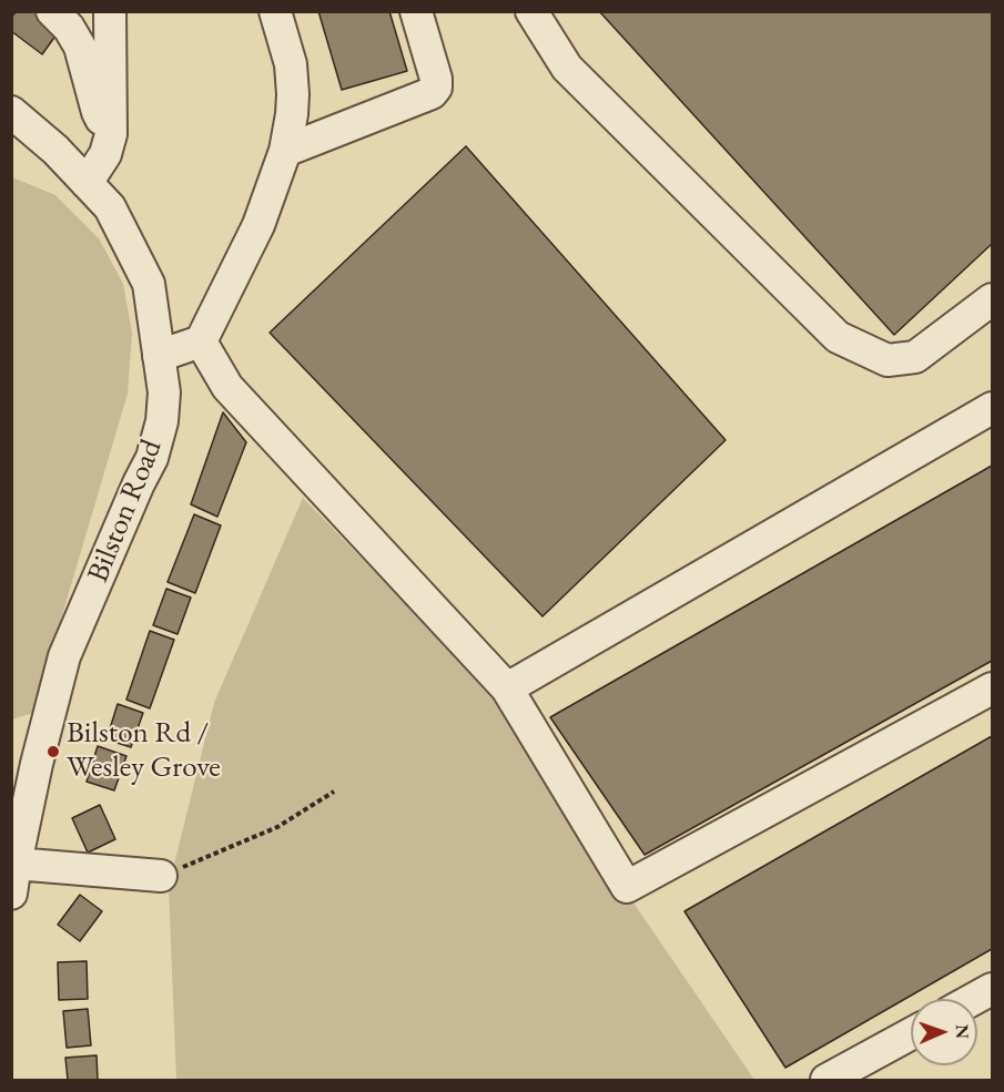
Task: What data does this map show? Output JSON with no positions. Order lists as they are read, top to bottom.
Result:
{
  "streets": {
    "street": ["Bilston Road"]
  },
  "places": ["Bilston Rd / Wesley Grove"],
  "north": "right"
}
